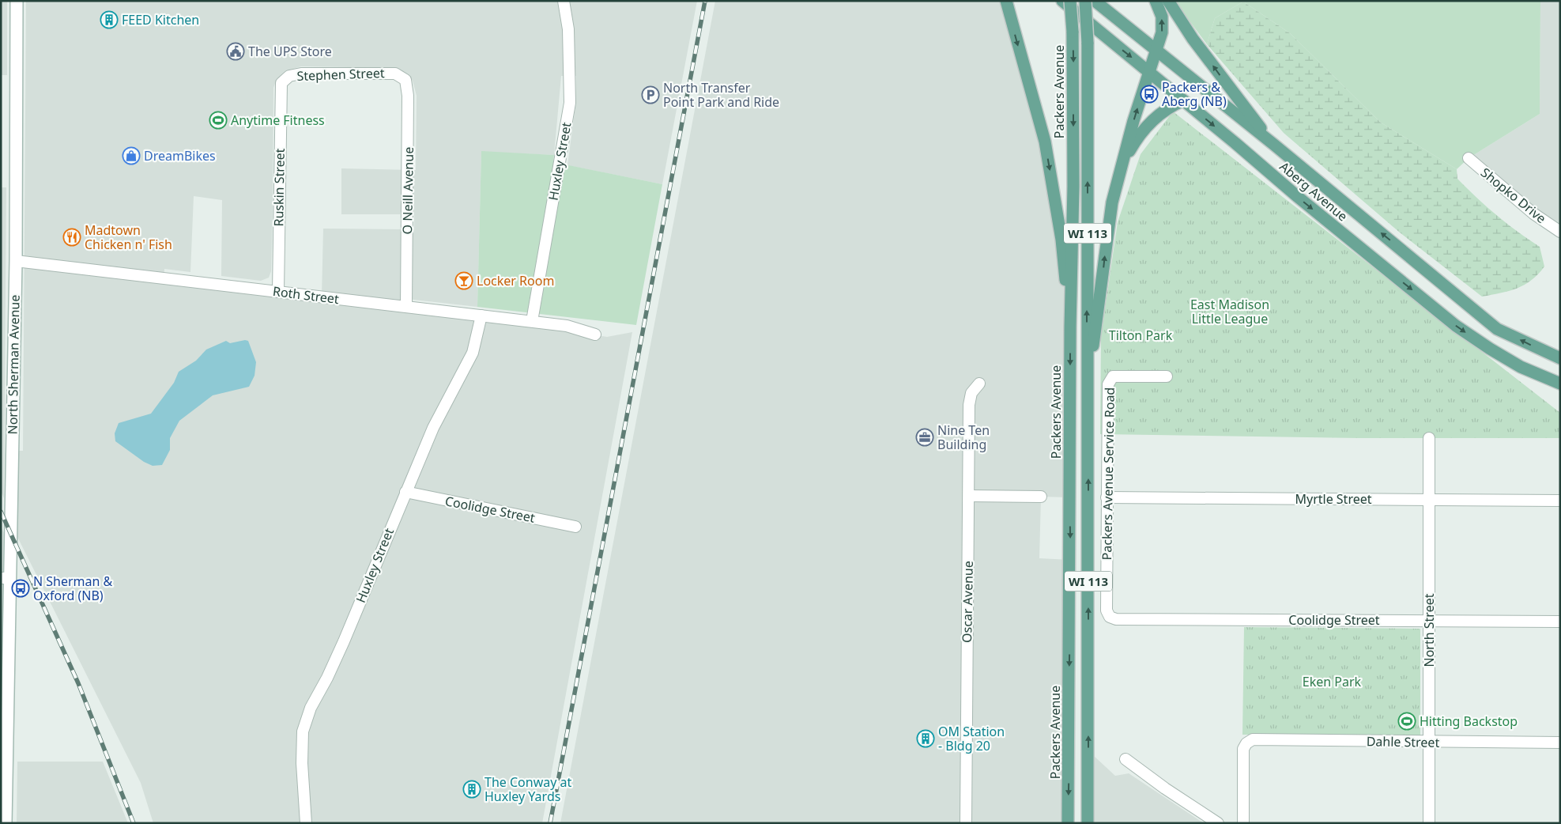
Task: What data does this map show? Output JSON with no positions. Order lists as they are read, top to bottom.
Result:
{
  "streets": {
    "main road": ["Packers Avenue", "Aberg Avenue", "WI 113"],
    "street": [
      "Stephen Street",
      "Huxley Street",
      "Ruskin Street",
      "O Neill Avenue",
      "Shopko Drive",
      "Roth Street",
      "North Sherman Avenue",
      "Packers Avenue Service Road",
      "Myrtle Street",
      "Coolidge Street",
      "Oscar Avenue",
      "North Street",
      "Dahle Street"
    ]
  },
  "crossings": [
    ["Stephen Street", "Ruskin Street"],
    ["Stephen Street", "O Neill Avenue"],
    ["Huxley Street", "Roth Street"],
    ["Huxley Street", "Coolidge Street"],
    ["Ruskin Street", "Roth Street"],
    ["O Neill Avenue", "Roth Street"],
    ["Roth Street", "North Sherman Avenue"],
    ["Packers Avenue Service Road", "Myrtle Street"],
    ["Packers Avenue Service Road", "Coolidge Street"],
    ["Myrtle Street", "North Street"],
    ["Coolidge Street", "North Street"],
    ["North Street", "Dahle Street"]
  ],
  "parks": ["East Madison Little League", "Tilton Park", "Eken Park"],
  "places": {
    "building": ["FEED Kitchen", "OM Station - Bldg 20", "The Conway at Huxley Yards"],
    "public building": ["The UPS Store"],
    "bus stop": ["Packers & Aberg (NB)", "N Sherman & Oxford (NB)"],
    "parking": ["North Transfer Point Park and Ride"],
    "sports": ["Anytime Fitness", "Hitting Backstop"],
    "shop": ["DreamBikes"],
    "restaurant": ["Madtown Chicken n' Fish"],
    "bar": ["Locker Room"],
    "office": ["Nine Ten Building"]
  }
}
